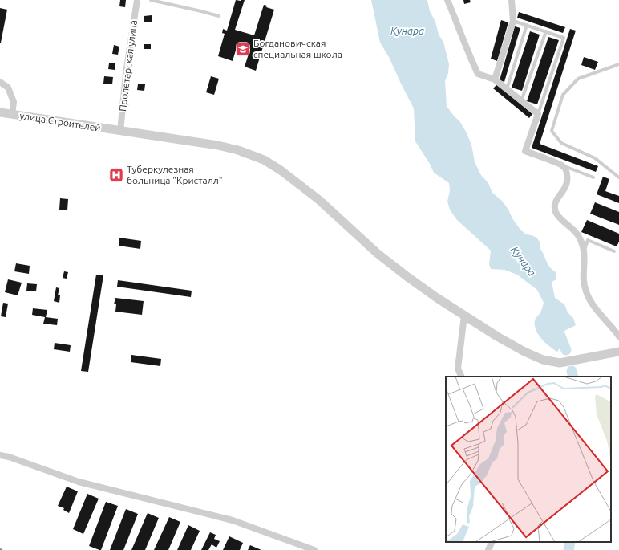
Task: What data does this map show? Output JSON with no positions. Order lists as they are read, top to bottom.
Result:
{
  "streets": {
    "street": ["Пролетарская улица", "улица Строителей"]
  },
  "crossings": [
    ["Пролетарская улица", "улица Строителей"]
  ],
  "water": ["Кунара"],
  "places": {
    "school or university": ["Богдановичская специальная школа"],
    "hospital": ["Туберкулезная больница \"Кристалл\""]
  }
}
